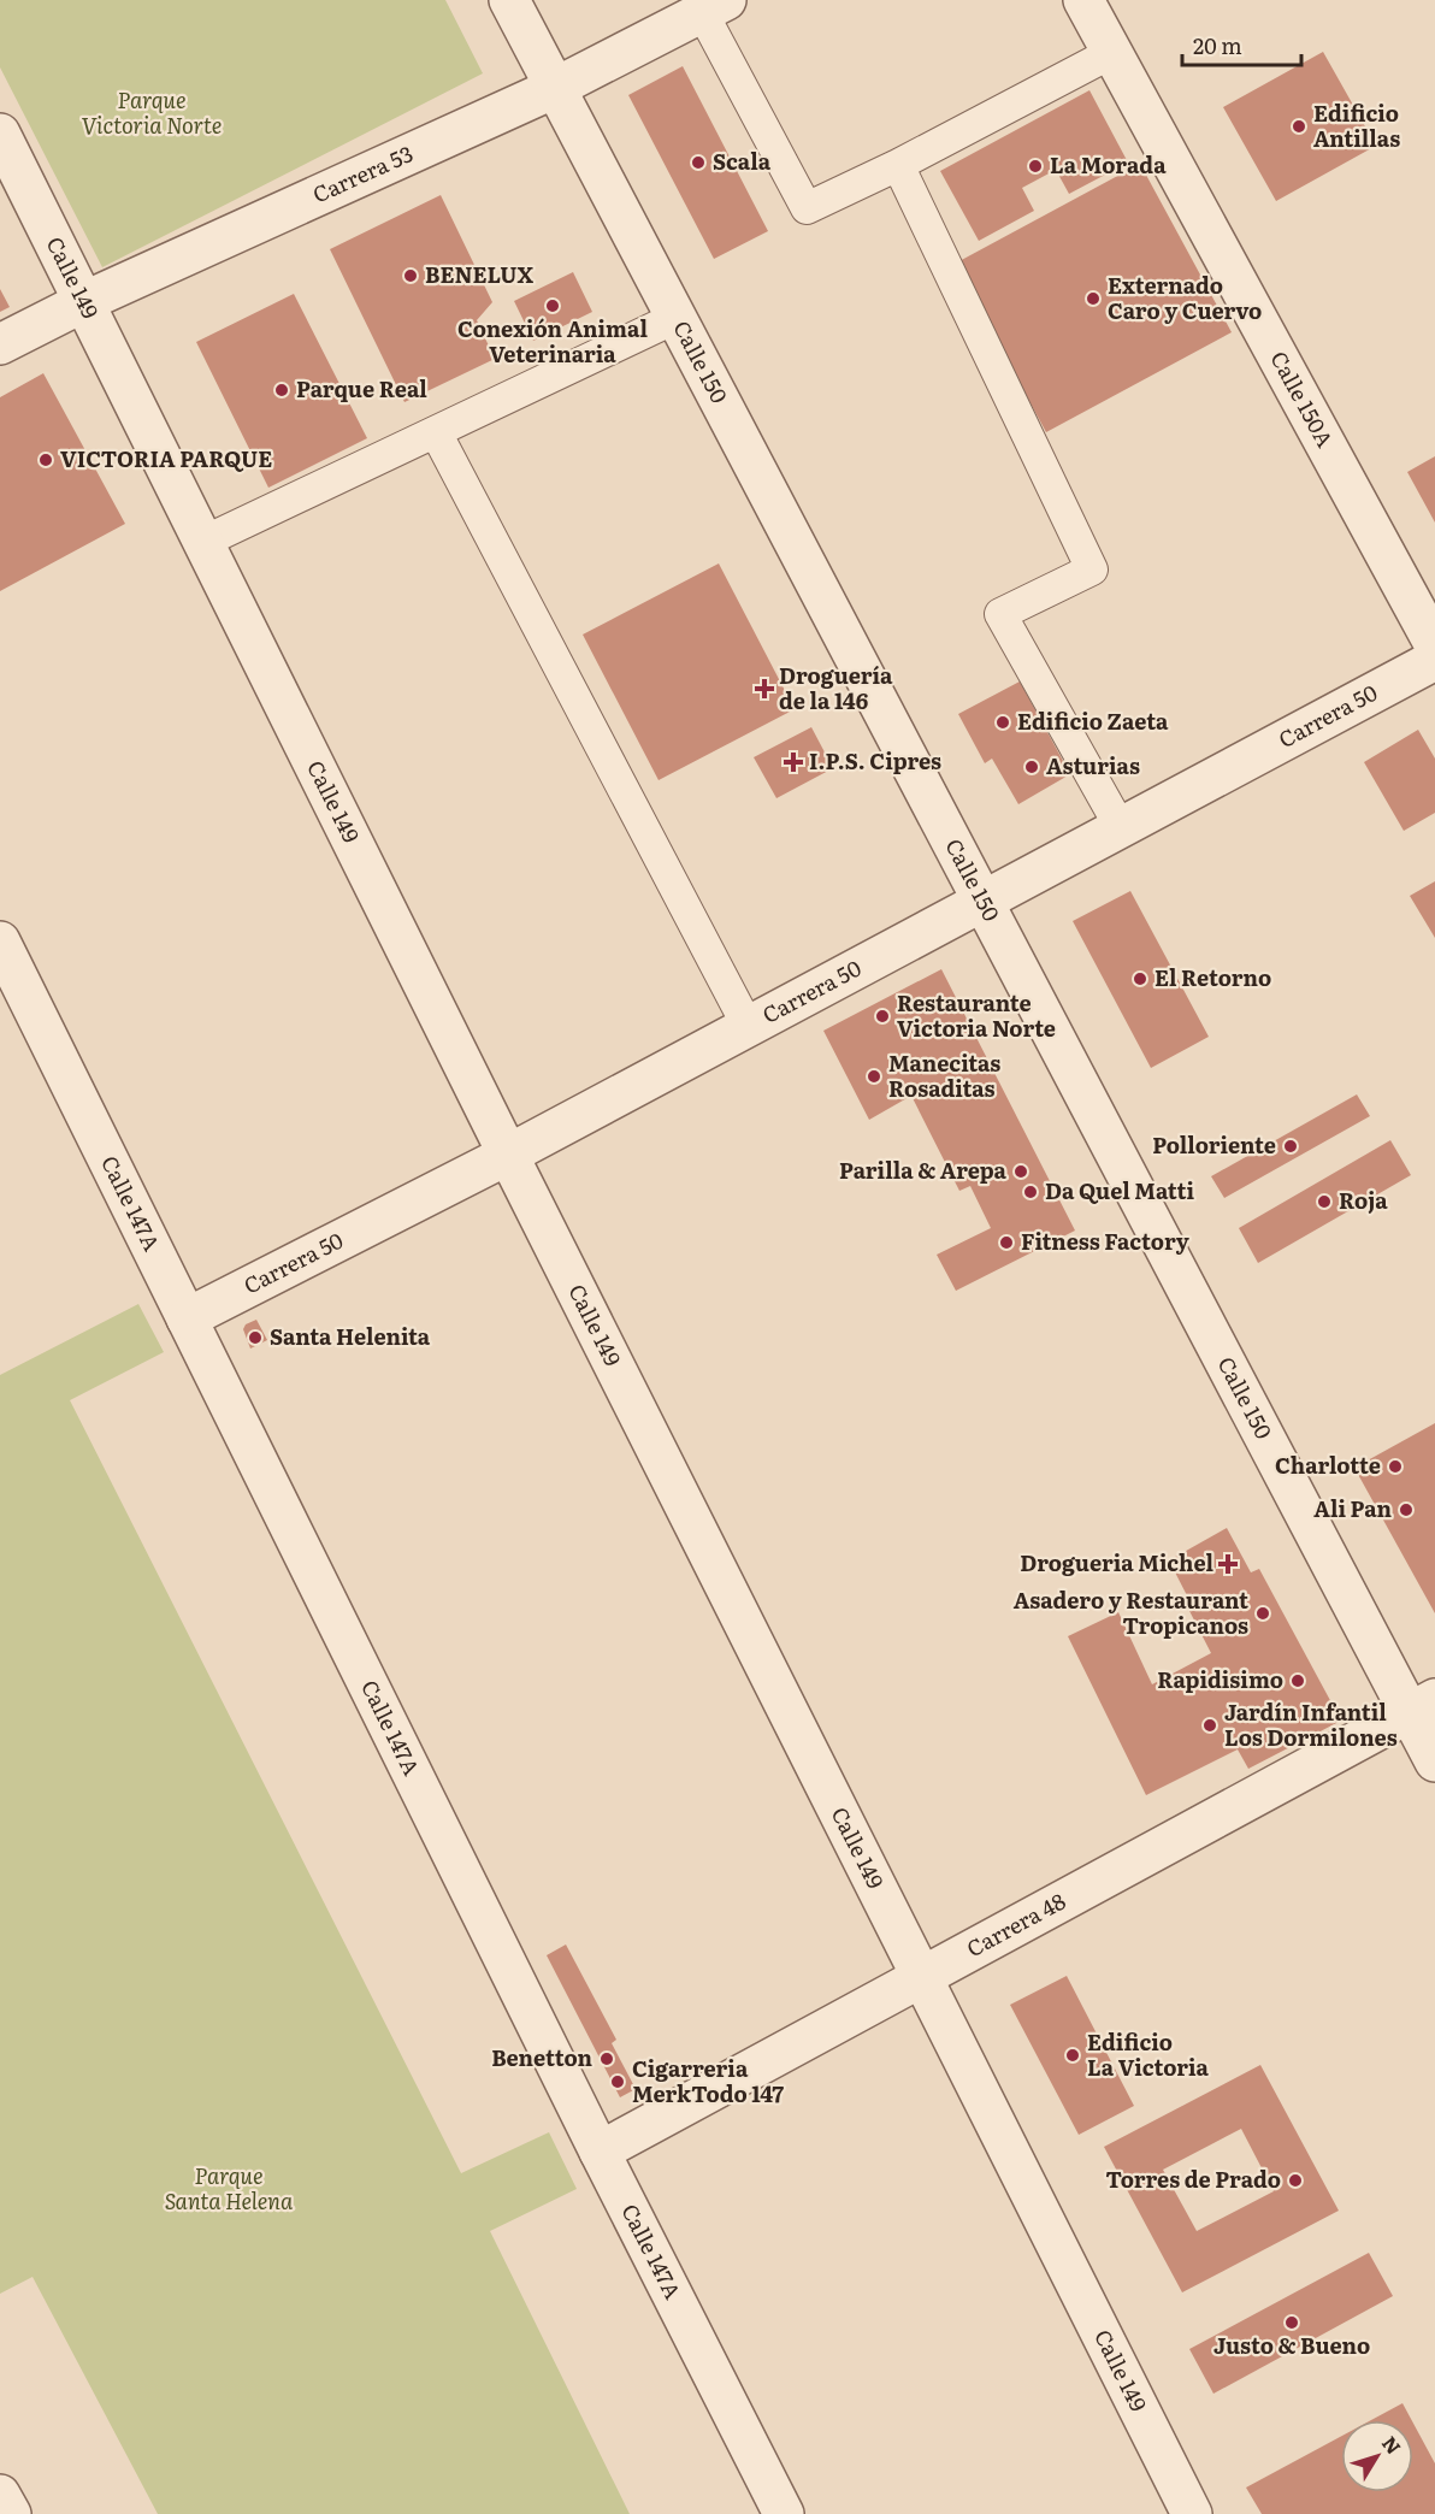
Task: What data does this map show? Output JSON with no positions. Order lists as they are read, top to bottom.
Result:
{
  "streets": {
    "street": [
      "Carrera 53",
      "Calle 149",
      "Calle 150",
      "Calle 150A",
      "Carrera 50",
      "Calle 147A",
      "Carrera 48"
    ]
  },
  "crossings": [
    ["Carrera 53", "Calle 149"],
    ["Carrera 53", "Calle 150"],
    ["Calle 149", "Carrera 50"],
    ["Calle 149", "Carrera 48"],
    ["Calle 150", "Carrera 50"],
    ["Calle 150", "Carrera 48"],
    ["Carrera 50", "Calle 147A"],
    ["Calle 147A", "Carrera 48"]
  ],
  "parks": ["Parque Victoria Norte", "Parque Santa Helena"],
  "places": {
    "other": [
      "Edificio Antillas",
      "Scala",
      "La Morada",
      "BENELUX",
      "Externado Caro y Cuervo",
      "Conexión Animal Veterinaria",
      "Parque Real",
      "VICTORIA PARQUE",
      "Edificio Zaeta",
      "Asturias",
      "El Retorno",
      "Restaurante Victoria Norte",
      "Manecitas Rosaditas",
      "Polloriente",
      "Parilla & Arepa",
      "Da Quel Matti",
      "Roja",
      "Fitness Factory",
      "Santa Helenita",
      "Charlotte",
      "Ali Pan",
      "Asadero y Restaurant Tropicanos",
      "Rapidisimo",
      "Jardín Infantil Los Dormilones",
      "Edificio La Victoria",
      "Benetton",
      "Cigarreria MerkTodo 147",
      "Torres de Prado",
      "Justo & Bueno"
    ],
    "health": ["Droguería de la 146", "I.P.S. Cipres", "Drogueria Michel"]
  },
  "scale_bar": "20 m",
  "north": "top right"
}
